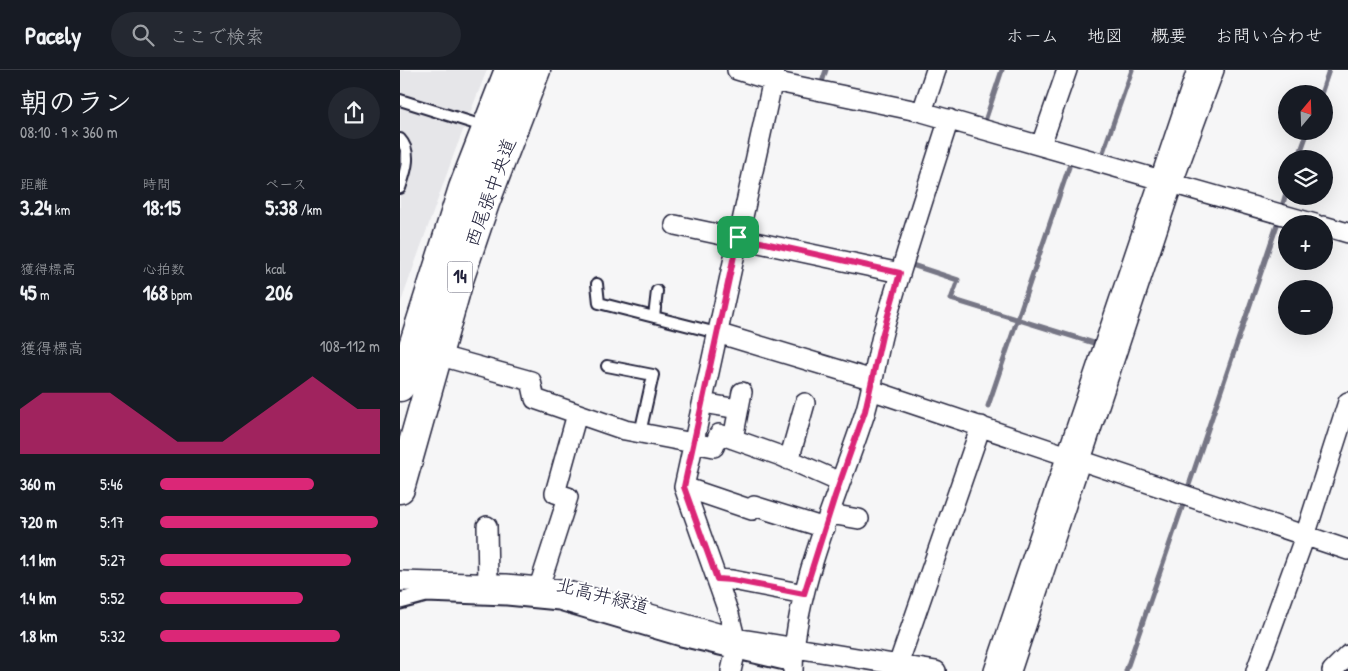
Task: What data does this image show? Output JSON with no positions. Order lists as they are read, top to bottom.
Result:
{
  "streets": {
    "main road": ["西尾張中央道", "14"],
    "street": ["北高井緑道"]
  },
  "north": "top",
  "page": {
    "header": "Pacely",
    "search": "ここで検索",
    "nav": [
      "ホーム",
      "地図",
      "概要",
      "お問い合わせ"
    ],
    "heading": ["朝のラン", "08:10 · 9 × 360 m"],
    "map_buttons": ["+", "−"],
    "stats": [
      ["距離", "3.24 km"],
      ["時間", "18:15"],
      ["ペース", "5:38 /km"],
      ["獲得標高", "45 m"],
      ["心拍数", "168 bpm"],
      ["kcal", "206"]
    ],
    "chart": ["獲得標高", "108–112 m"],
    "list": [
      {
        "name": "360 m",
        "note": "5:46"
      },
      {
        "name": "720 m",
        "note": "5:17"
      },
      {
        "name": "1.1 km",
        "note": "5:27"
      },
      {
        "name": "1.4 km",
        "note": "5:52"
      },
      {
        "name": "1.8 km",
        "note": "5:32"
      }
    ]
  }
}
